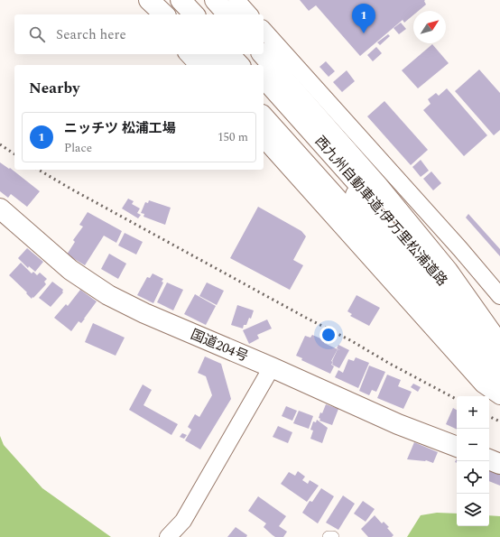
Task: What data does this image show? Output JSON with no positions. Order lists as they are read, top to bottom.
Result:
{
  "streets": {
    "highway": ["西九州自動車道;伊万里松浦道路", "国道204号"]
  },
  "north": "top right",
  "page": {
    "pins": "1",
    "search": "Search here",
    "heading": "Nearby",
    "list": [
      {
        "mark": "1",
        "name": "ニッチツ 松浦工場",
        "note": "Place",
        "value": "150 m"
      }
    ],
    "map_buttons": ["+", "−"]
  }
}
